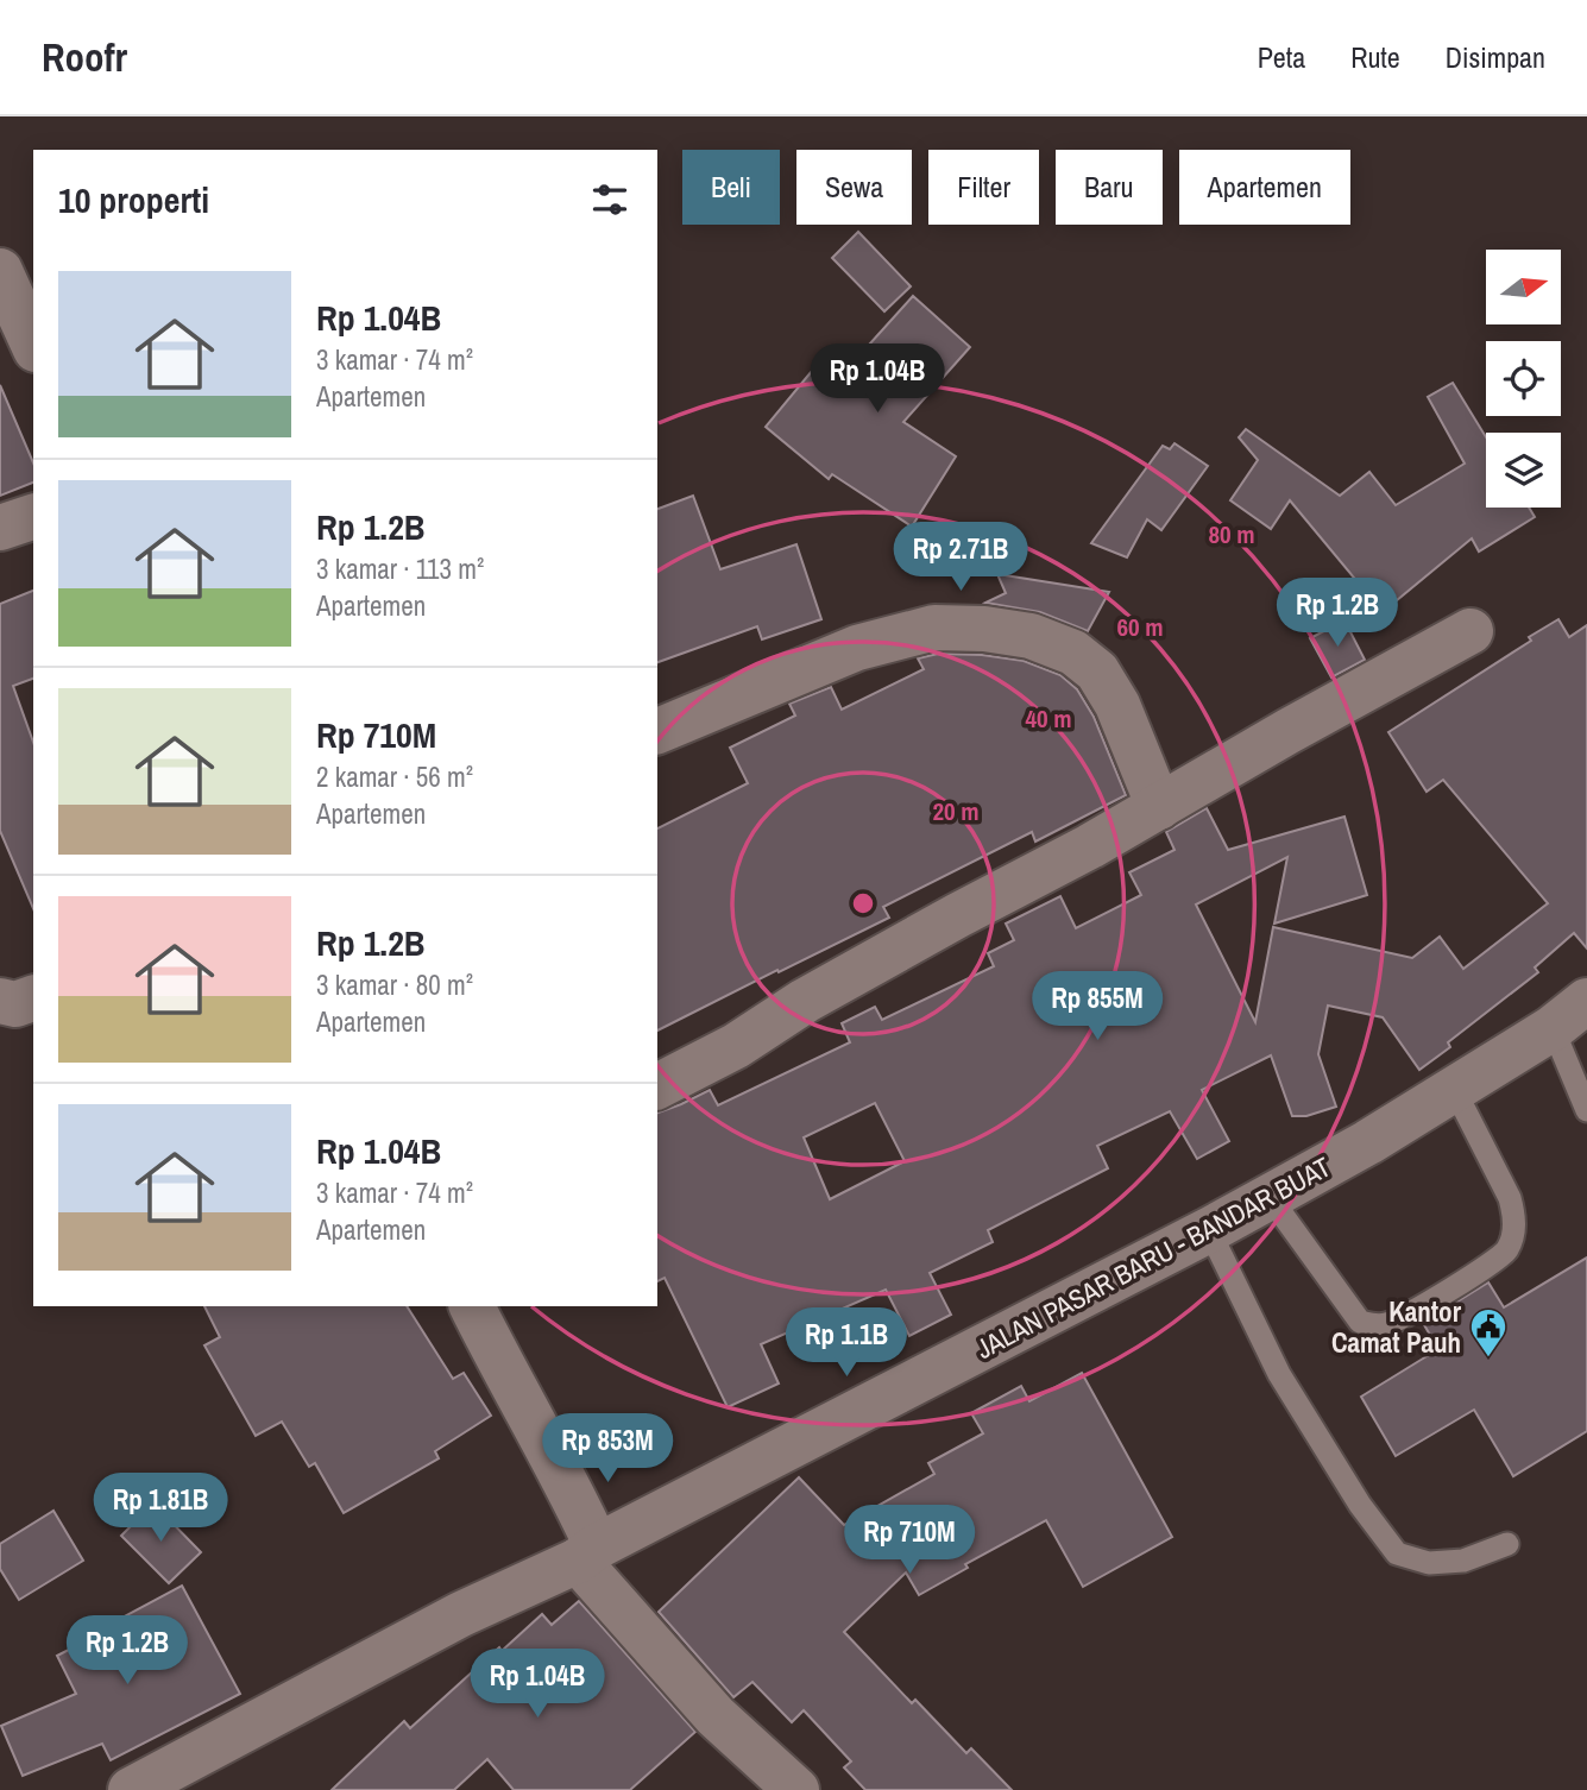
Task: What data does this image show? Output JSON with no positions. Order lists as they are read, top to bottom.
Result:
{
  "streets": {
    "street": ["JALAN PASAR BARU - BANDAR BUAT"]
  },
  "places": {
    "public building": ["Kantor Camat Pauh"]
  },
  "north": "right",
  "page": {
    "header": "Roofr",
    "nav": ["Peta", "Rute", "Disimpan"],
    "chip": [
      "Beli",
      "Sewa",
      "Filter",
      "Baru",
      "Apartemen"
    ],
    "heading": "10 properti",
    "list": [
      {
        "name": "Rp 1.04B",
        "note": "3 kamar · 74 m² · Apartemen"
      },
      {
        "name": "Rp 1.2B",
        "note": "3 kamar · 113 m² · Apartemen"
      },
      {
        "name": "Rp 710M",
        "note": "2 kamar · 56 m² · Apartemen"
      },
      {
        "name": "Rp 1.2B",
        "note": "3 kamar · 80 m² · Apartemen"
      },
      {
        "name": "Rp 1.04B",
        "note": "3 kamar · 74 m² · Apartemen"
      }
    ],
    "price": [
      "Rp 1.04B",
      "Rp 2.71B",
      "Rp 1.2B",
      "Rp 855M",
      "Rp 1.1B",
      "Rp 853M",
      "Rp 1.81B",
      "Rp 710M",
      "Rp 1.2B",
      "Rp 1.04B"
    ]
  },
  "rings": [
    "80 m",
    "60 m",
    "40 m",
    "20 m"
  ]
}
